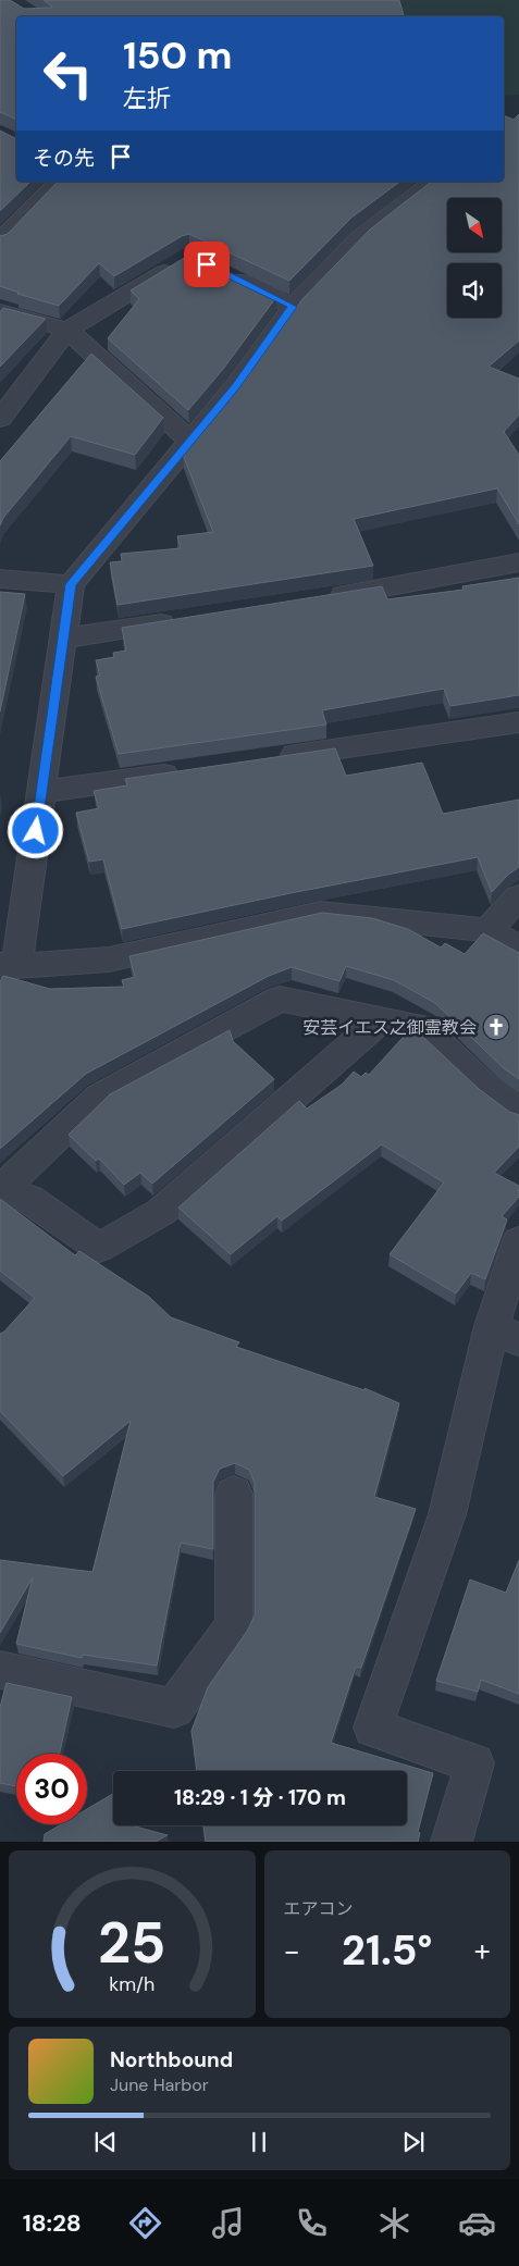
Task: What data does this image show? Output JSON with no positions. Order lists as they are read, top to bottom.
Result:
{
  "places": {
    "church": ["安芸イエス之御霊教会"]
  },
  "north": "bottom right",
  "page": {
    "turn": ["150 m", "左折"],
    "then": "その先",
    "limit": "30",
    "trip": "18:29 · 1 分 · 170 m",
    "tile": "エアコン",
    "heat": ["−", "21.5°", "+"],
    "song": ["Northbound", "June Harbor"],
    "tabs": "18:28",
    "gauge": ["25", "km/h"]
  }
}
